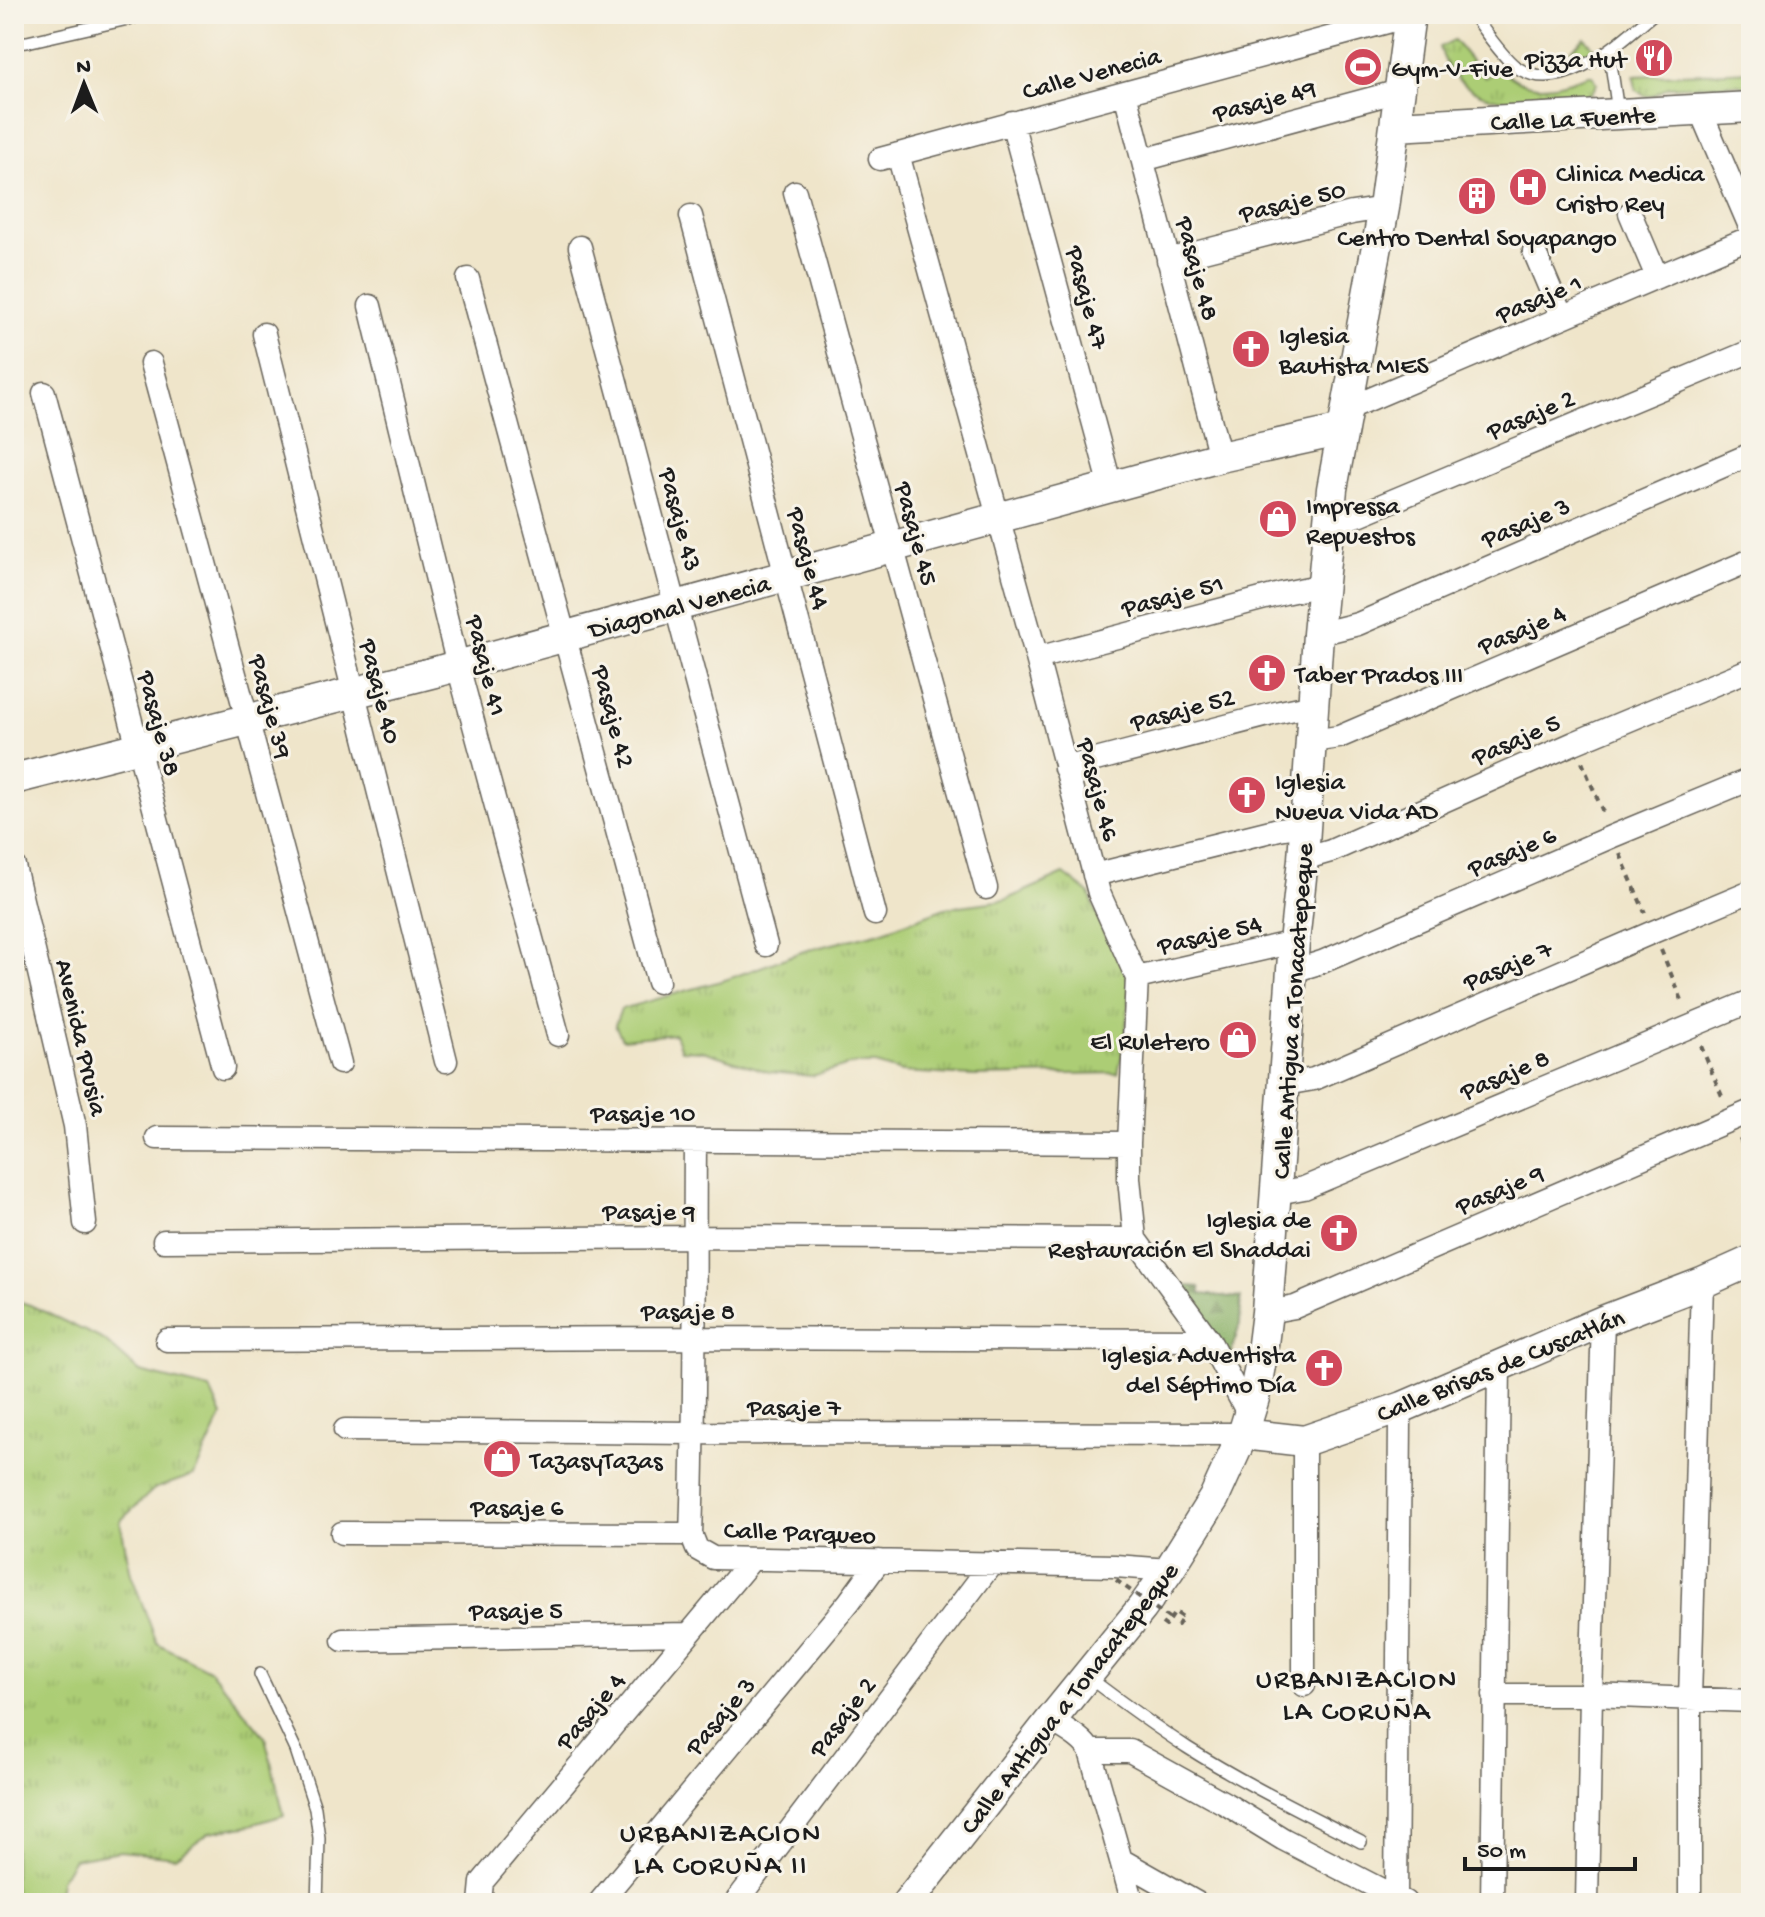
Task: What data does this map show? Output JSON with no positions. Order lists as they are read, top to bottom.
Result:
{
  "streets": {
    "street": [
      "Calle Venecia",
      "Pasaje 49",
      "Calle La Fuente",
      "Pasaje 50",
      "Pasaje 48",
      "Pasaje 47",
      "Pasaje 1",
      "Pasaje 2",
      "Pasaje 43",
      "Pasaje 3",
      "Pasaje 45",
      "Pasaje 44",
      "Pasaje 51",
      "Diagonal Venecia",
      "Pasaje 4",
      "Pasaje 41",
      "Pasaje 40",
      "Pasaje 39",
      "Pasaje 52",
      "Pasaje 42",
      "Pasaje 38",
      "Pasaje 5",
      "Pasaje 46",
      "Pasaje 6",
      "Pasaje 54",
      "Pasaje 7",
      "Calle Antigua a Tonacatepeque",
      "Avenida Prusia",
      "Pasaje 8",
      "Pasaje 10",
      "Pasaje 9",
      "Calle Brisas de Cuscatlán",
      "Calle Parqueo"
    ]
  },
  "crossings": [
    ["Calle Venecia", "Pasaje 48"],
    ["Calle Venecia", "Pasaje 47"],
    ["Calle Venecia", "Pasaje 46"],
    ["Calle Venecia", "Calle Antigua a Tonacatepeque"],
    ["Pasaje 49", "Pasaje 48"],
    ["Pasaje 49", "Calle Antigua a Tonacatepeque"],
    ["Calle La Fuente", "Calle Antigua a Tonacatepeque"],
    ["Pasaje 50", "Pasaje 48"],
    ["Pasaje 50", "Calle Antigua a Tonacatepeque"],
    ["Pasaje 48", "Diagonal Venecia"],
    ["Pasaje 47", "Diagonal Venecia"],
    ["Pasaje 1", "Diagonal Venecia"],
    ["Pasaje 1", "Calle Antigua a Tonacatepeque"],
    ["Pasaje 2", "Calle Antigua a Tonacatepeque"],
    ["Pasaje 2", "Calle Parqueo"],
    ["Pasaje 43", "Diagonal Venecia"],
    ["Pasaje 3", "Calle Antigua a Tonacatepeque"],
    ["Pasaje 3", "Calle Parqueo"],
    ["Pasaje 45", "Diagonal Venecia"],
    ["Pasaje 44", "Diagonal Venecia"],
    ["Pasaje 51", "Pasaje 46"],
    ["Pasaje 51", "Calle Antigua a Tonacatepeque"],
    ["Diagonal Venecia", "Pasaje 41"],
    ["Diagonal Venecia", "Pasaje 40"],
    ["Diagonal Venecia", "Pasaje 39"],
    ["Diagonal Venecia", "Pasaje 42"],
    ["Diagonal Venecia", "Pasaje 38"],
    ["Diagonal Venecia", "Pasaje 46"],
    ["Diagonal Venecia", "Calle Antigua a Tonacatepeque"],
    ["Pasaje 4", "Pasaje 5"],
    ["Pasaje 4", "Calle Antigua a Tonacatepeque"],
    ["Pasaje 4", "Calle Parqueo"],
    ["Pasaje 52", "Pasaje 46"],
    ["Pasaje 52", "Calle Antigua a Tonacatepeque"],
    ["Pasaje 5", "Calle Antigua a Tonacatepeque"],
    ["Pasaje 46", "Pasaje 54"],
    ["Pasaje 46", "Pasaje 10"],
    ["Pasaje 46", "Pasaje 9"],
    ["Pasaje 6", "Pasaje 54"],
    ["Pasaje 6", "Calle Antigua a Tonacatepeque"],
    ["Pasaje 6", "Calle Parqueo"],
    ["Pasaje 54", "Calle Antigua a Tonacatepeque"],
    ["Pasaje 7", "Calle Antigua a Tonacatepeque"],
    ["Pasaje 7", "Calle Brisas de Cuscatlán"],
    ["Pasaje 7", "Calle Parqueo"],
    ["Calle Antigua a Tonacatepeque", "Pasaje 8"],
    ["Calle Antigua a Tonacatepeque", "Pasaje 9"],
    ["Calle Antigua a Tonacatepeque", "Calle Brisas de Cuscatlán"],
    ["Calle Antigua a Tonacatepeque", "Calle Parqueo"],
    ["Pasaje 8", "Calle Parqueo"],
    ["Pasaje 10", "Calle Parqueo"],
    ["Pasaje 9", "Calle Parqueo"]
  ],
  "districts": ["URBANIZACION LA CORUÑA", "URBANIZACION LA CORUÑA II"],
  "places": {
    "restaurant": ["Pizza Hut"],
    "sports": ["Gym-V-Five"],
    "hospital": ["Clinica Medica Cristo Rey"],
    "building": ["Centro Dental Soyapango"],
    "church": [
      "Iglesia Bautista MIES",
      "Taber Prados III",
      "Iglesia Nueva Vida AD",
      "Iglesia de Restauración El Shaddai",
      "Iglesia Adventista del Séptimo Día"
    ],
    "shop": ["Impressa Repuestos", "El Ruletero", "TazasyTazas"]
  },
  "scale_bar": "50 m",
  "north": "top"
}
